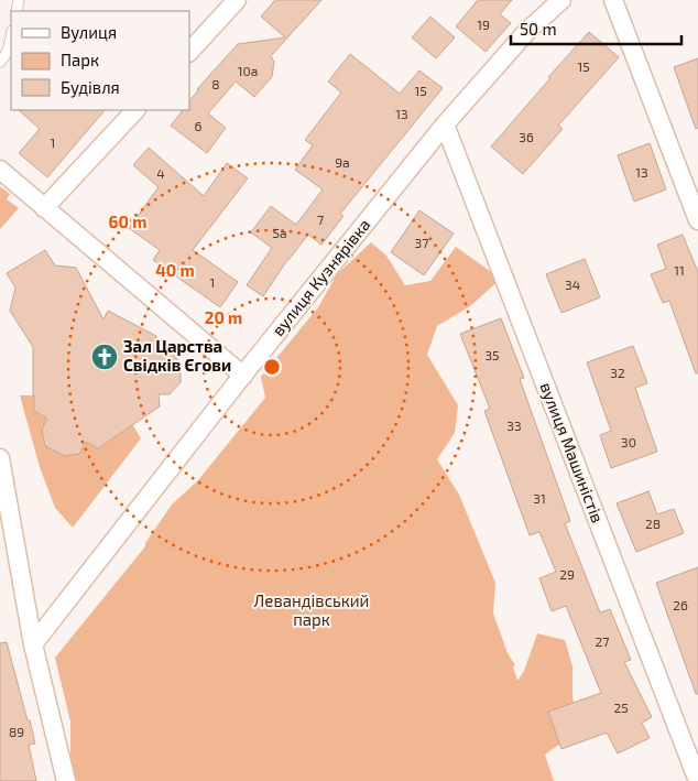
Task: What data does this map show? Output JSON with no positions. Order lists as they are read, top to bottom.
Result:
{
  "streets": {
    "street": ["вулиця Кузнярівка", "вулиця Машиністів"]
  },
  "crossings": [
    ["вулиця Кузнярівка", "вулиця Машиністів"]
  ],
  "parks": ["Левандівський парк"],
  "places": {
    "church": ["Зал Царства Свідків Єгови"]
  },
  "house_numbers": [
    "19",
    "15",
    "10а",
    "8",
    "15",
    "13",
    "6",
    "36",
    "1",
    "9а",
    "13",
    "4",
    "7",
    "5а",
    "37",
    "11",
    "1",
    "34",
    "35",
    "32",
    "33",
    "30",
    "31",
    "28",
    "29",
    "26",
    "27",
    "25",
    "89"
  ],
  "legend": ["Вулиця", "Парк", "Будівля"],
  "scale_bar": "50 m",
  "rings": ["60 m", "40 m", "20 m"]
}
